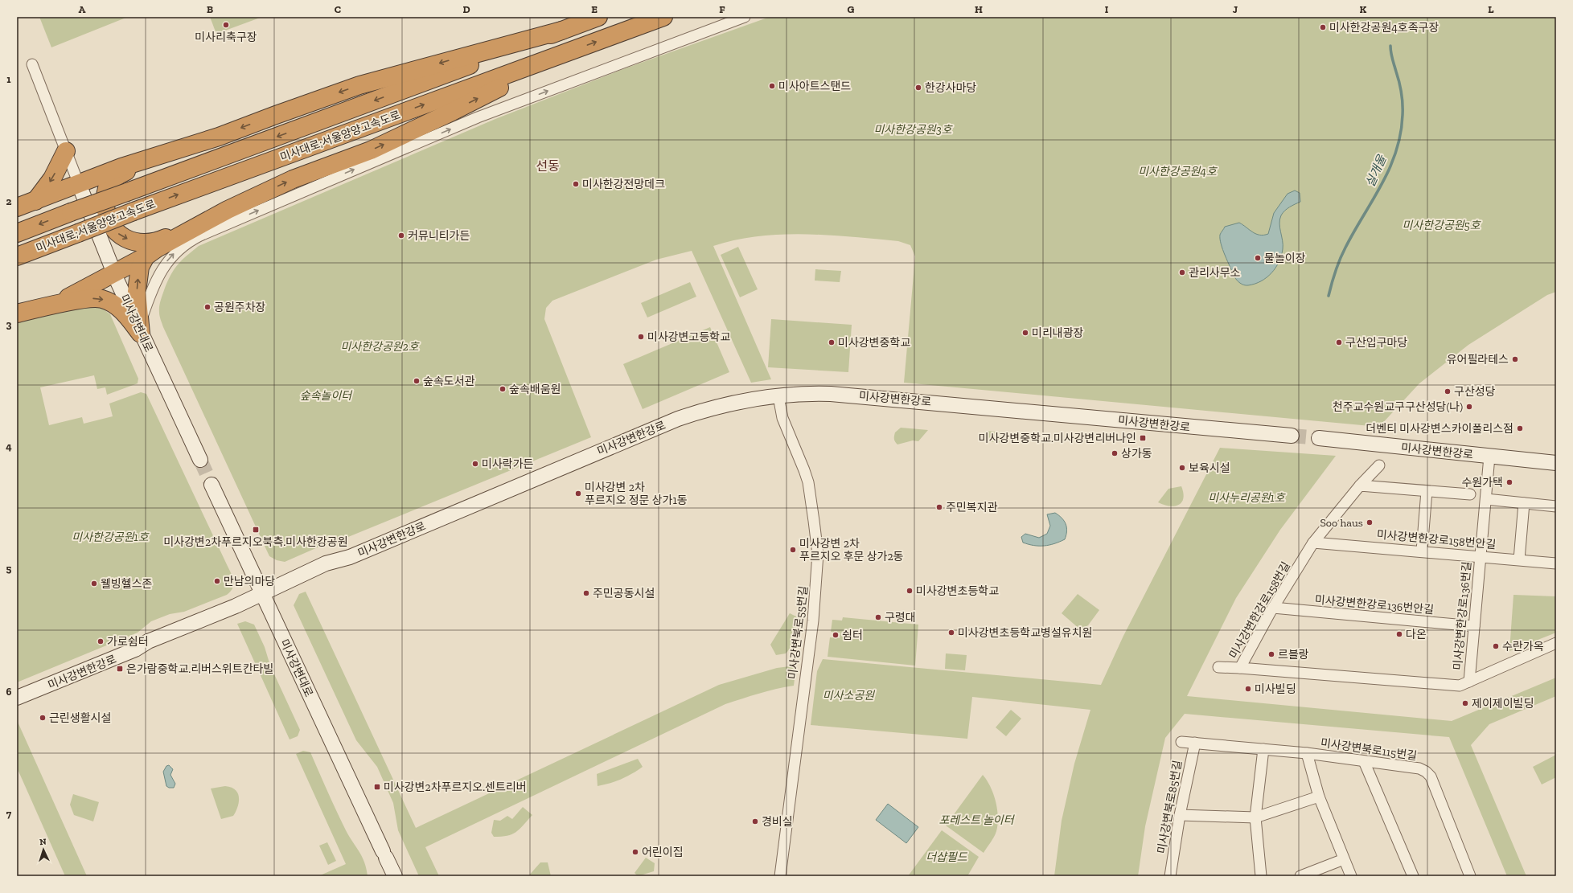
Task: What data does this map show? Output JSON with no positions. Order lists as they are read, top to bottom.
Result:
{
  "streets": {
    "highway": ["미사대로;서울양양고속도로"],
    "street": [
      "미사강변대로",
      "미사강변한강로",
      "미사강변한강로158번안길",
      "미사강변한강로136번안길",
      "미사강변한강로158번길",
      "미사강변한강로136번길",
      "미사강변북로55번길",
      "미사강변북로115번길",
      "미사강변북로85번길"
    ]
  },
  "crossings": [
    ["미사강변대로", "미사강변한강로"],
    ["미사강변한강로", "미사강변한강로136번길"],
    ["미사강변한강로", "미사강변북로55번길"],
    ["미사강변한강로158번안길", "미사강변한강로158번길"],
    ["미사강변한강로158번안길", "미사강변한강로136번길"],
    ["미사강변한강로136번안길", "미사강변한강로158번길"],
    ["미사강변한강로136번안길", "미사강변한강로136번길"],
    ["미사강변한강로158번길", "미사강변한강로136번길"],
    ["미사강변북로115번길", "미사강변북로85번길"]
  ],
  "districts": ["선동"],
  "water": ["실개울"],
  "parks": [
    "미사한강공원3호",
    "미사한강공원4호",
    "미사한강공원5호",
    "미사한강공원2호",
    "숲속놀이터",
    "미사누리공원1호",
    "미사한강공원1호",
    "미사소공원",
    "포레스트 놀이터",
    "더샵필드"
  ],
  "places": {
    "other": [
      "미사리축구장",
      "미사한강공원4호족구장",
      "미사아트스탠드",
      "한강사마당",
      "미사한강전망데크",
      "커뮤니티가든",
      "물놀이장",
      "관리사무소",
      "공원주차장",
      "미리내광장",
      "미사강변고등학교",
      "미사강변중학교",
      "구산입구마당",
      "유어필라테스",
      "숲속도서관",
      "숲속배움원",
      "구산성당",
      "천주교수원교구구산성당(나)",
      "더벤티 미사강변스카이폴리스점",
      "상가동",
      "미사락가든",
      "보육시설",
      "수원가택",
      "미사강변 2차 푸르지오 정문 상가1동",
      "주민복지관",
      "Soo haus",
      "미사강변 2차 푸르지오 후문 상가2동",
      "만남의마당",
      "웰빙헬스존",
      "미사강변초등학교",
      "주민공동시설",
      "구령대",
      "미사강변초등학교병설유치원",
      "다온",
      "쉼터",
      "가로쉼터",
      "수란가옥",
      "르블랑",
      "미사빌딩",
      "제이제이빌딩",
      "근린생활시설",
      "경비실",
      "어린이집"
    ],
    "transit": [
      "미사강변중학교.미사강변리버나인",
      "미사강변2차푸르지오북측.미사한강공원",
      "은가람중학교.리버스위트칸타빌",
      "미사강변2차푸르지오.센트리버"
    ]
  },
  "north": "top",
  "grid": {
    "columns": [
      "A",
      "B",
      "C",
      "D",
      "E",
      "F",
      "G",
      "H",
      "I",
      "J",
      "K",
      "L"
    ],
    "rows": [
      "1",
      "2",
      "3",
      "4",
      "5",
      "6",
      "7"
    ]
  }
}
